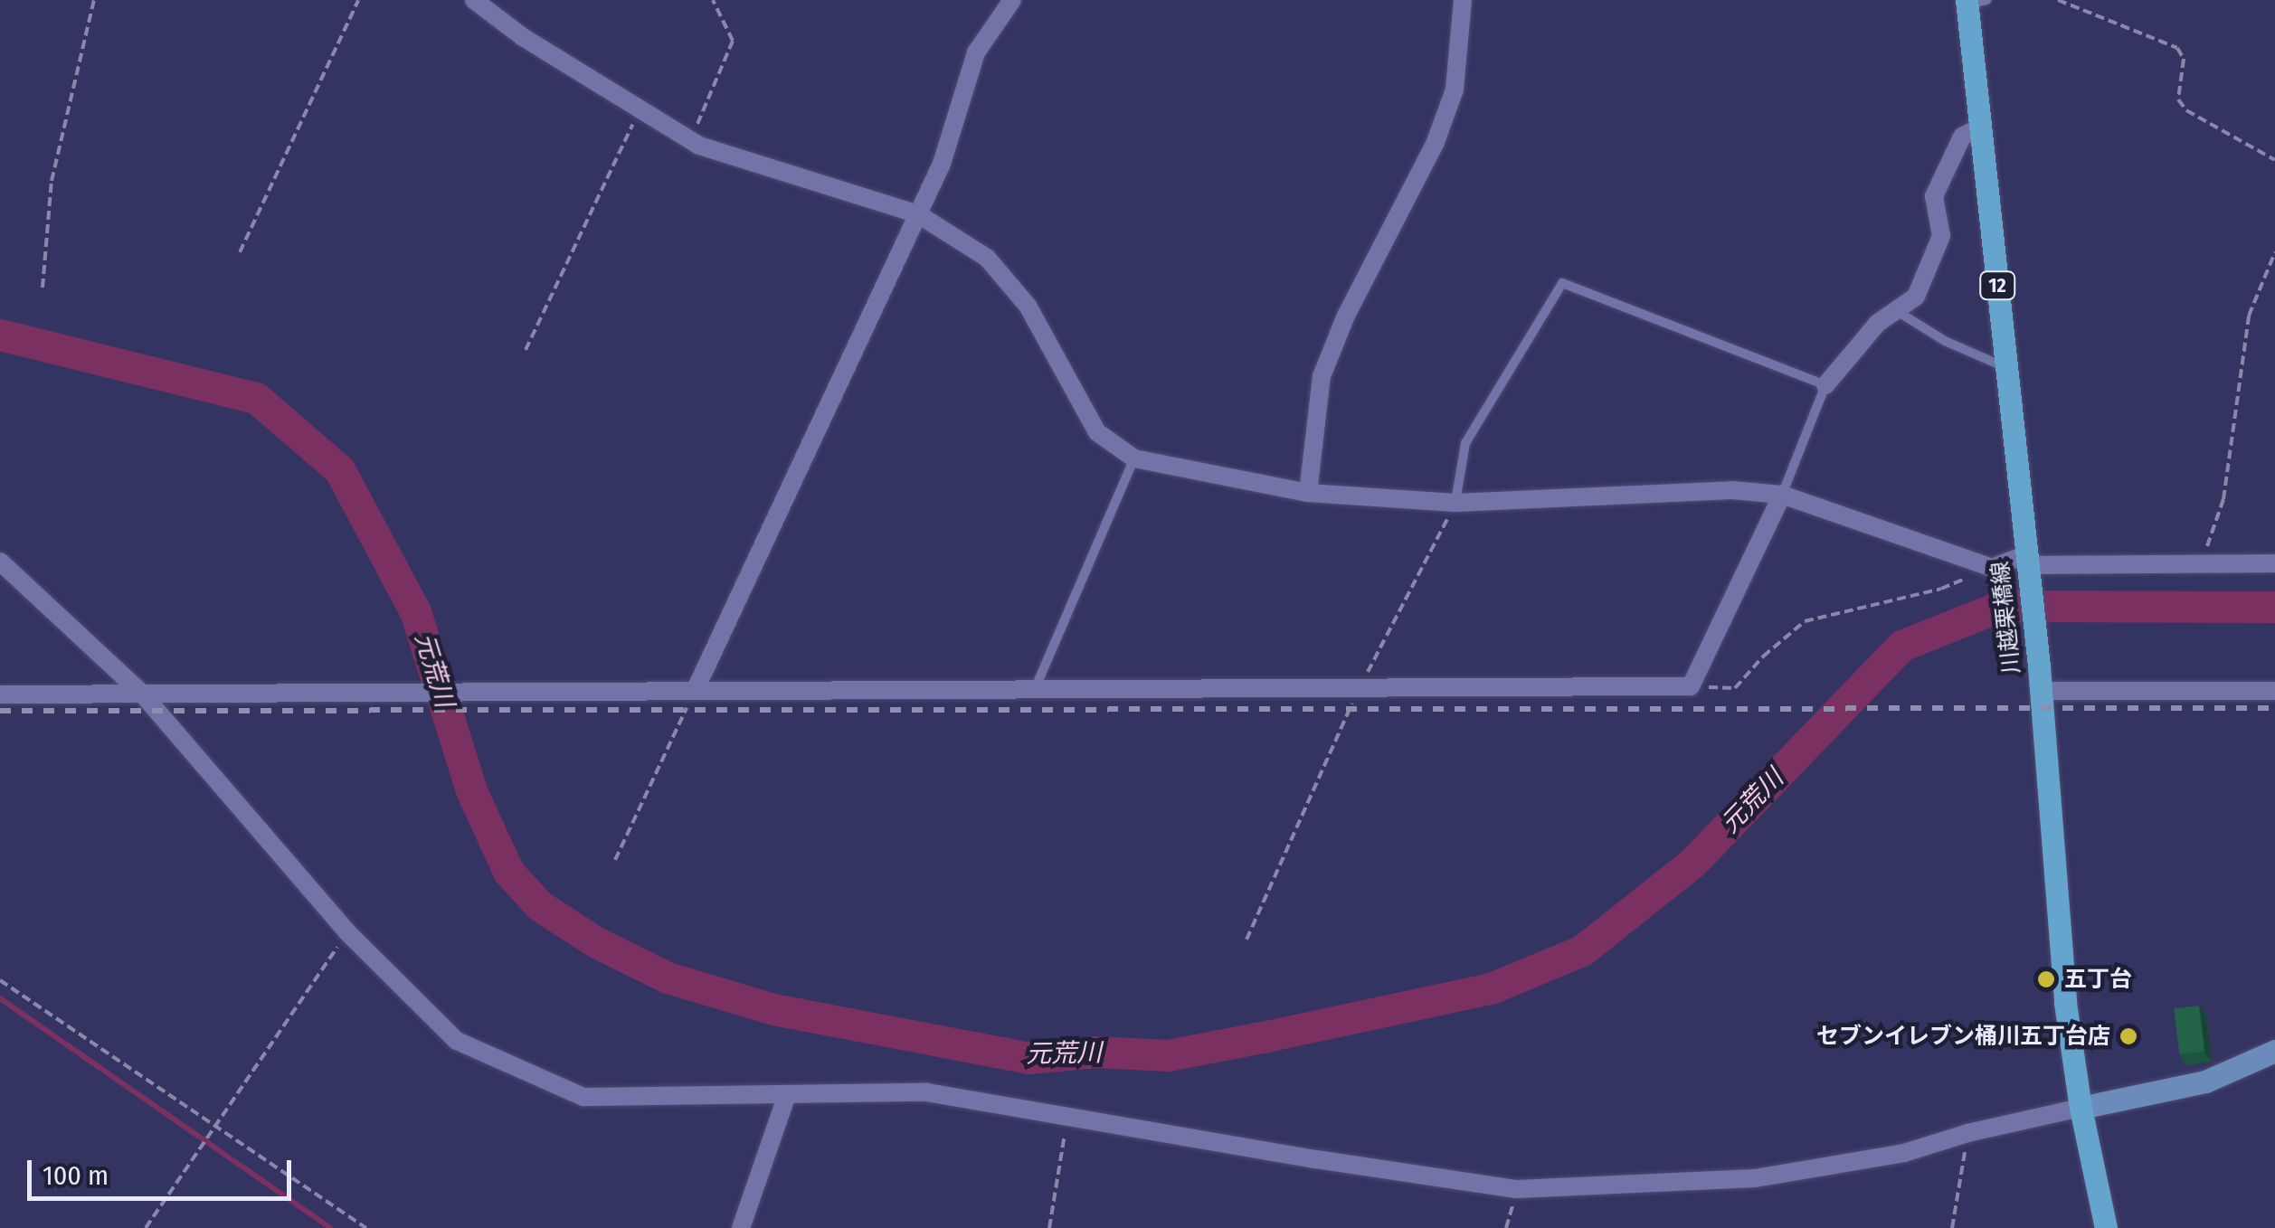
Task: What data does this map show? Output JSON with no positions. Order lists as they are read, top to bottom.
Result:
{
  "streets": {
    "main road": ["12", "川越栗橋線"]
  },
  "water": ["元荒川"],
  "places": ["五丁台", "セブンイレブン桶川五丁台店"],
  "scale_bar": "100 m"
}
